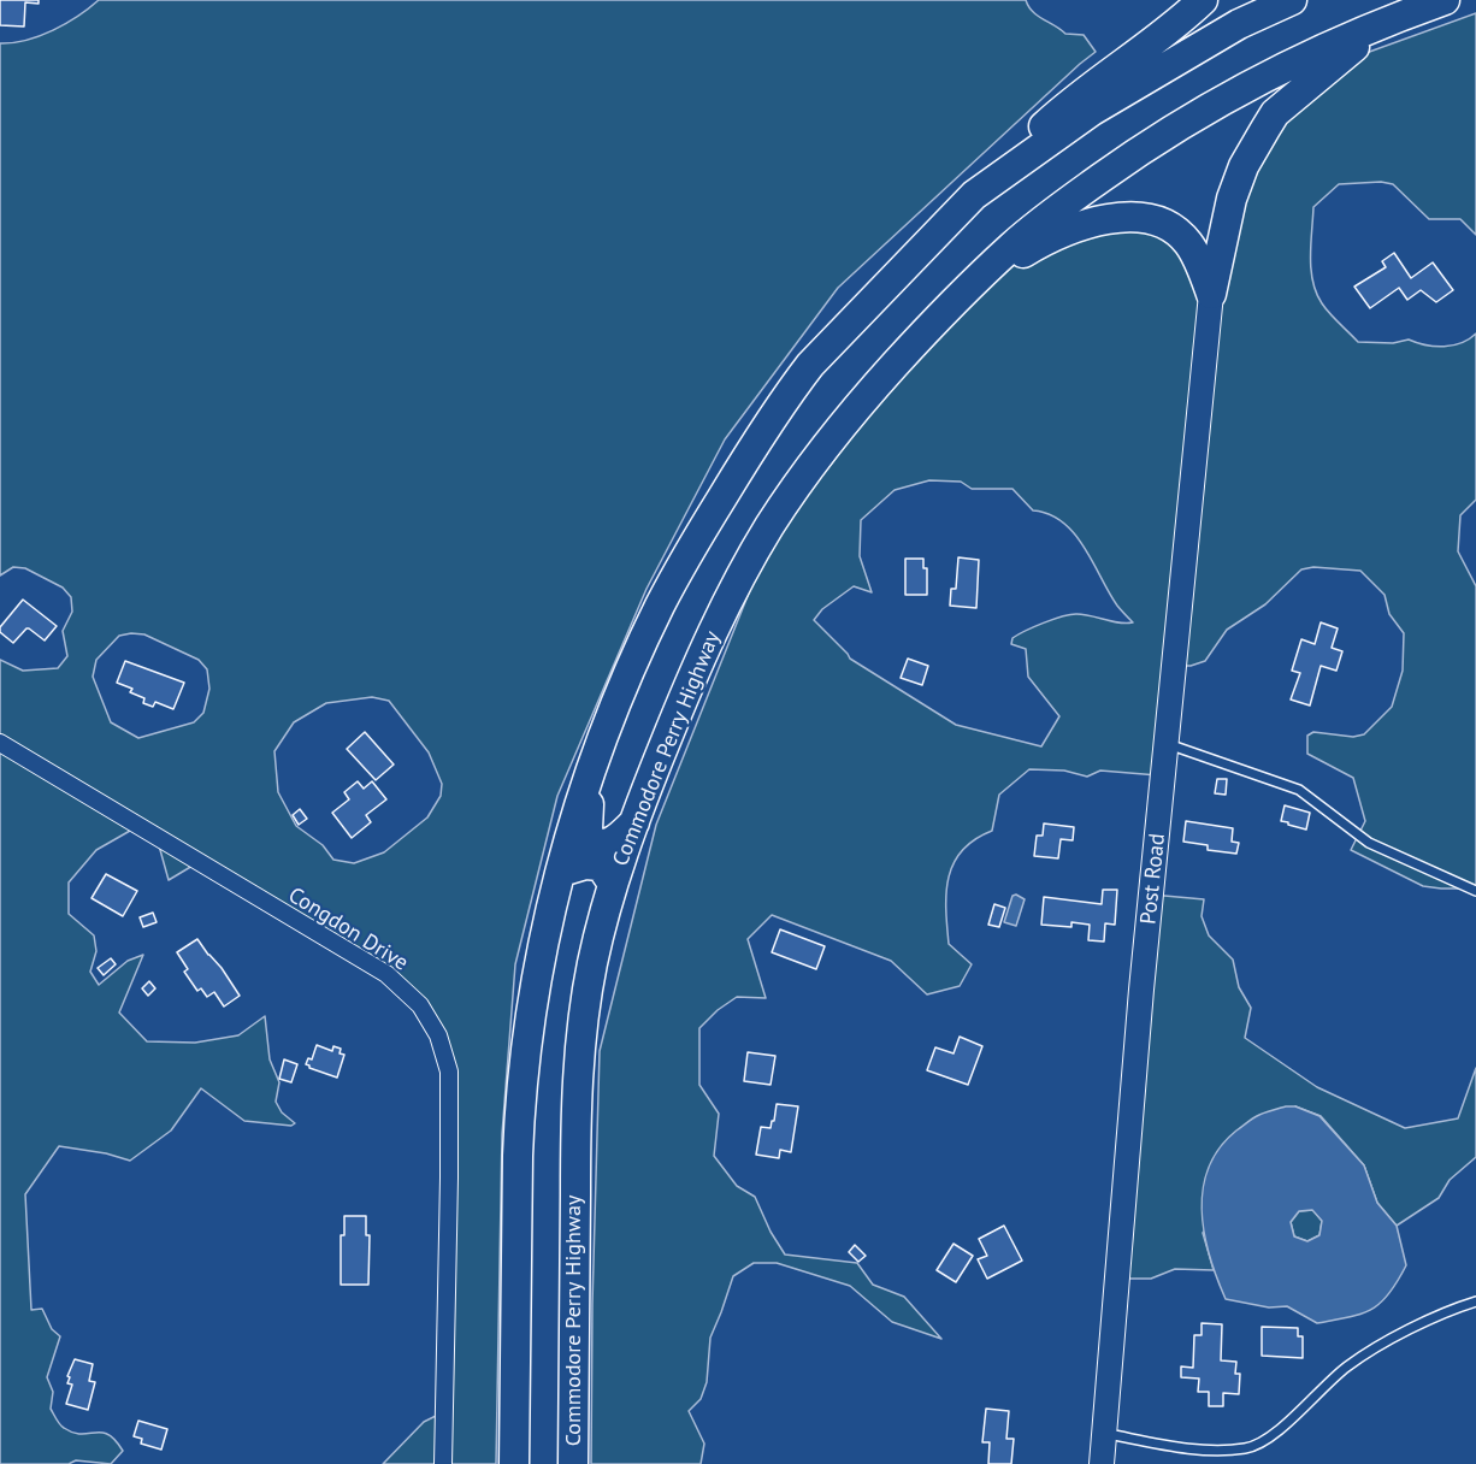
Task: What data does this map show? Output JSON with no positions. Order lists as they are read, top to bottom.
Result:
{
  "streets": {
    "highway": ["Commodore Perry Highway"],
    "street": ["Post Road", "Congdon Drive"]
  }
}
